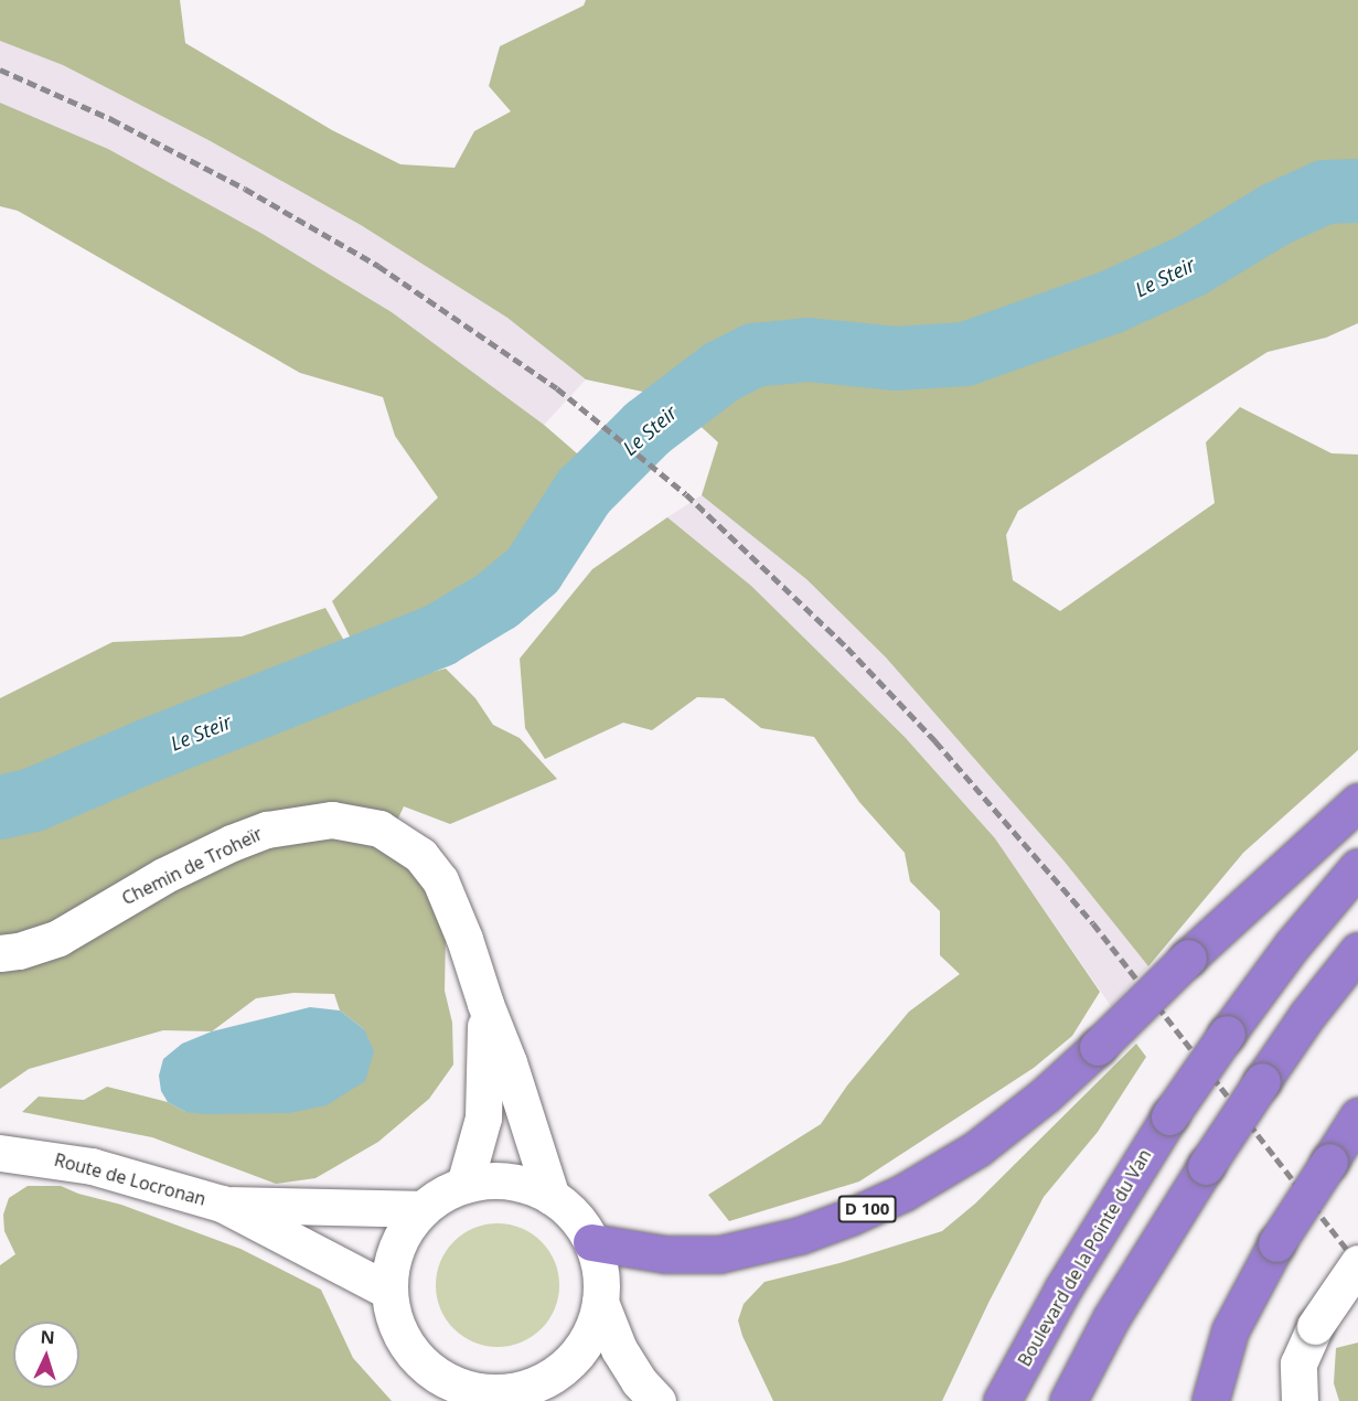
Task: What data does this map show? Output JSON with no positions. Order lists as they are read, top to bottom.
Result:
{
  "streets": {
    "highway": ["D 100", "Boulevard de la Pointe du Van"],
    "street": ["Chemin de Troheïr", "Route de Locronan"]
  },
  "crossings": [
    ["Chemin de Troheïr", "Route de Locronan"],
    ["Chemin de Troheïr", "D 100"],
    ["Route de Locronan", "D 100"]
  ],
  "water": ["Le Steir"],
  "north": "top"
}
